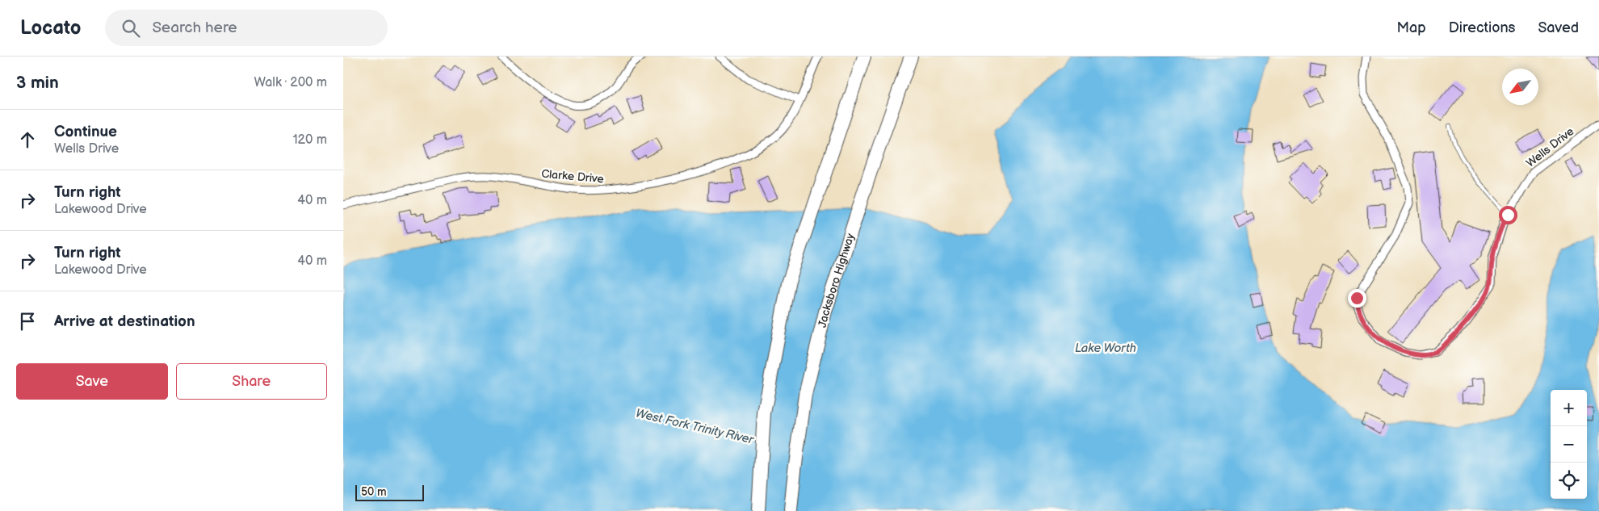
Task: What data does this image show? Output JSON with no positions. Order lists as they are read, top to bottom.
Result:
{
  "streets": {
    "highway": ["Jacksboro Highway"],
    "street": ["Wells Drive", "Clarke Drive"]
  },
  "water": ["Lake Worth", "West Fork Trinity River"],
  "scale_bar": "50 m",
  "north": "bottom left",
  "page": {
    "header": "Locato",
    "search": "Search here",
    "nav": ["Map", "Directions", "Saved"],
    "heading": ["3 min", "Walk · 200 m"],
    "list": [
      ["Continue", "Wells Drive", "120 m"],
      ["Turn right", "Lakewood Drive", "40 m"],
      ["Turn right", "Lakewood Drive", "40 m"],
      "Arrive at destination"
    ],
    "buttons": ["Save", "Share"],
    "map_buttons": ["+", "−"],
    "scale": "50 m"
  }
}
